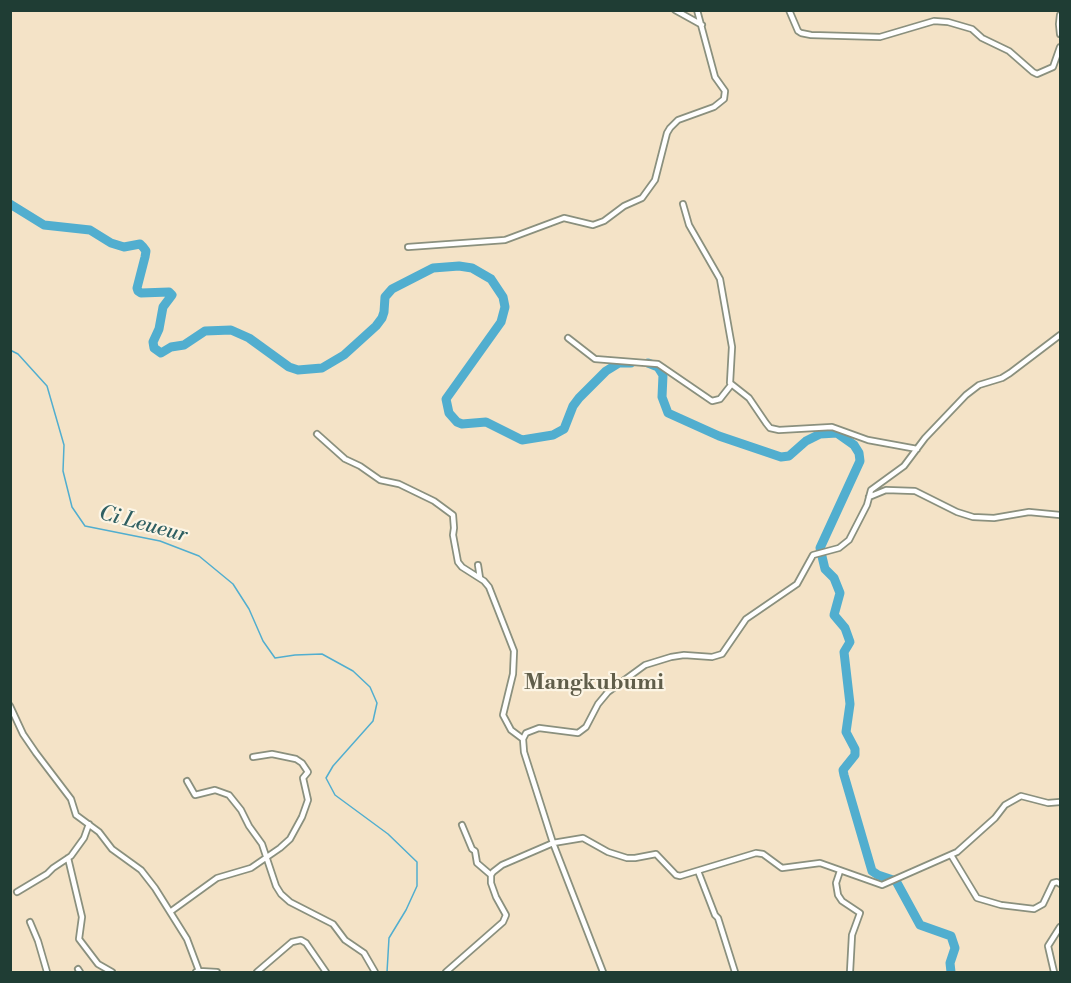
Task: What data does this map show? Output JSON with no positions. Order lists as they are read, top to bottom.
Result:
{
  "districts": ["Mangkubumi"],
  "water": ["Ci Leueur"]
}
